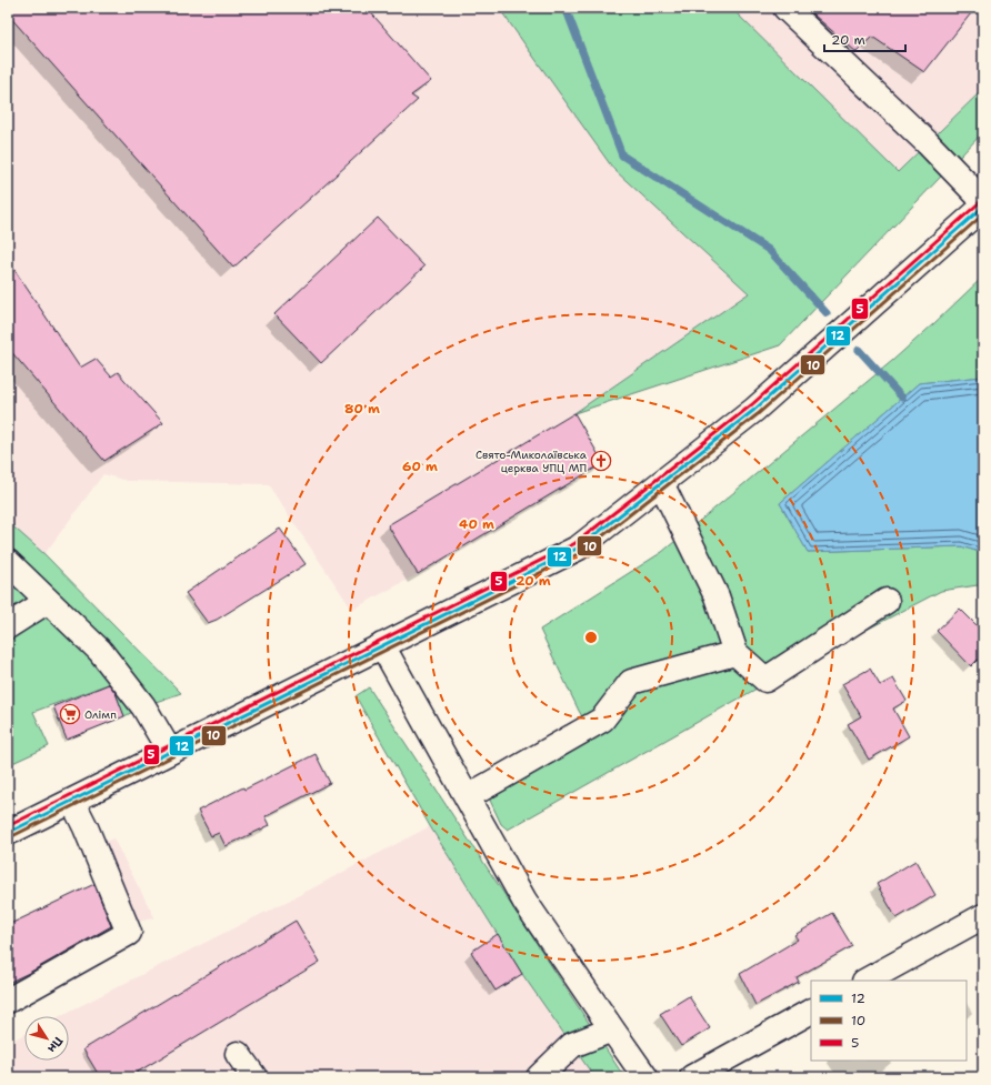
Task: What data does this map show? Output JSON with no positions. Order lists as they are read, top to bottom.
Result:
{
  "places": {
    "church": ["Свято-Миколаївська церква УПЦ МП"],
    "supermarket": ["Олімп"]
  },
  "lines": ["transit line 5", "transit line 12", "transit line 10"],
  "legend": ["12", "10", "5"],
  "scale_bar": "20 m",
  "north": "bottom right",
  "rings": [
    "80 m",
    "60 m",
    "40 m",
    "20 m"
  ]
}
